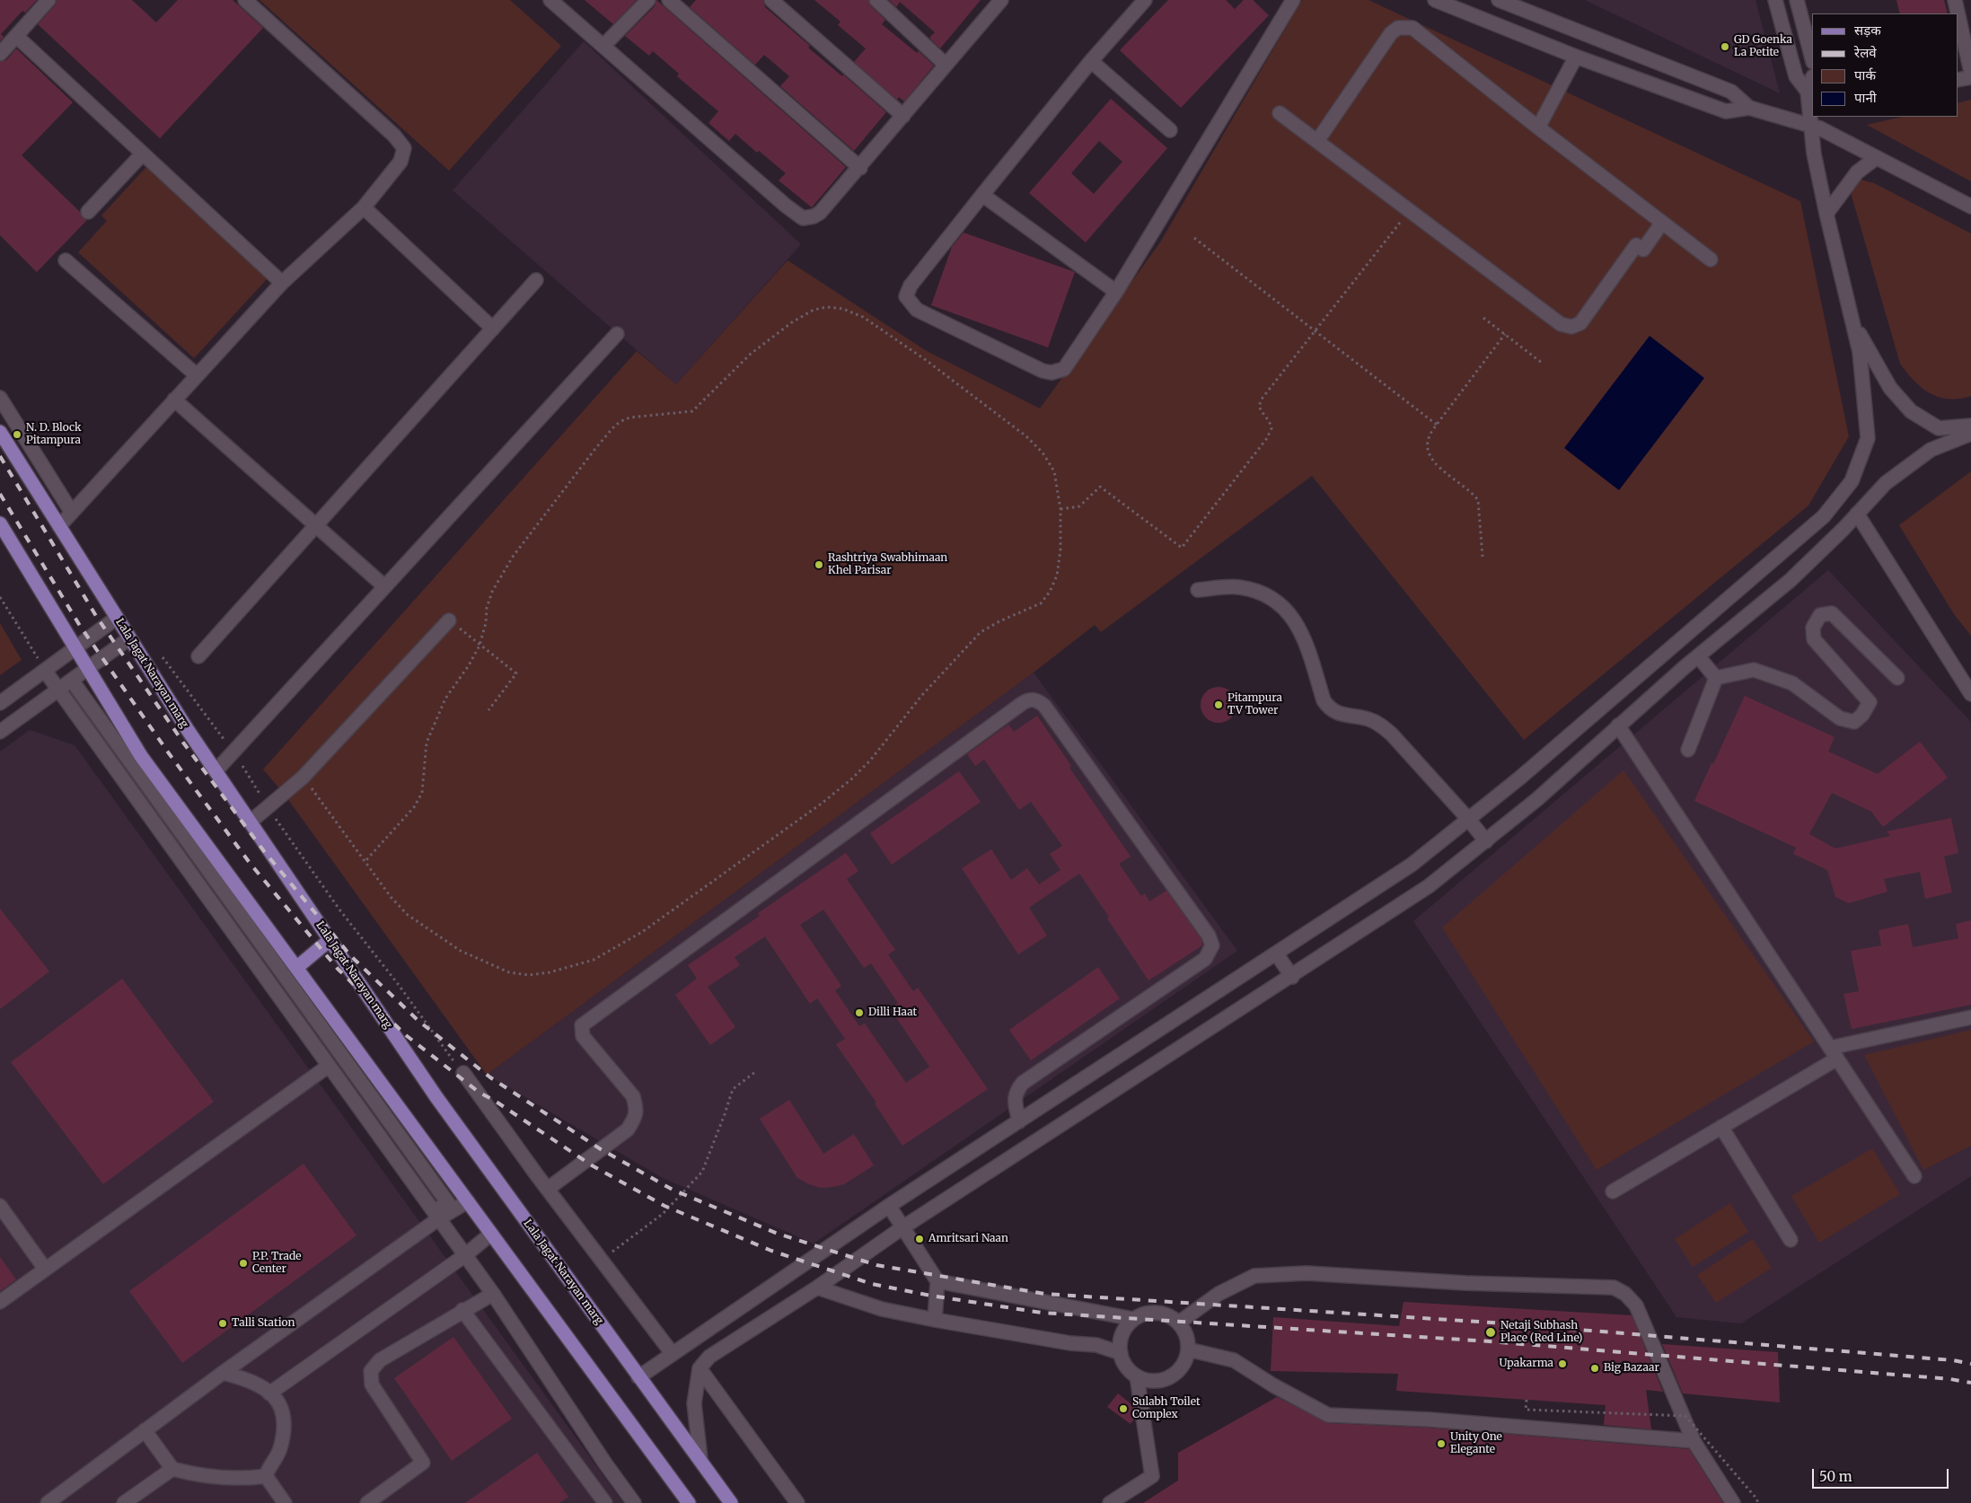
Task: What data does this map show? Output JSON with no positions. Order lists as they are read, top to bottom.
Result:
{
  "streets": {
    "main road": ["Lala Jagat Narayan marg"]
  },
  "places": [
    "GD Goenka La Petite",
    "N. D. Block Pitampura",
    "Rashtriya Swabhimaan Khel Parisar",
    "Pitampura TV Tower",
    "Dilli Haat",
    "Amritsari Naan",
    "P.P. Trade Center",
    "Talli Station",
    "Netaji Subhash Place (Red Line)",
    "Upakarma",
    "Big Bazaar",
    "Sulabh Toilet Complex",
    "Unity One Elegante"
  ],
  "legend": [
    "सड़क",
    "रेलवे",
    "पार्क",
    "पानी"
  ],
  "scale_bar": "50 m"
}
